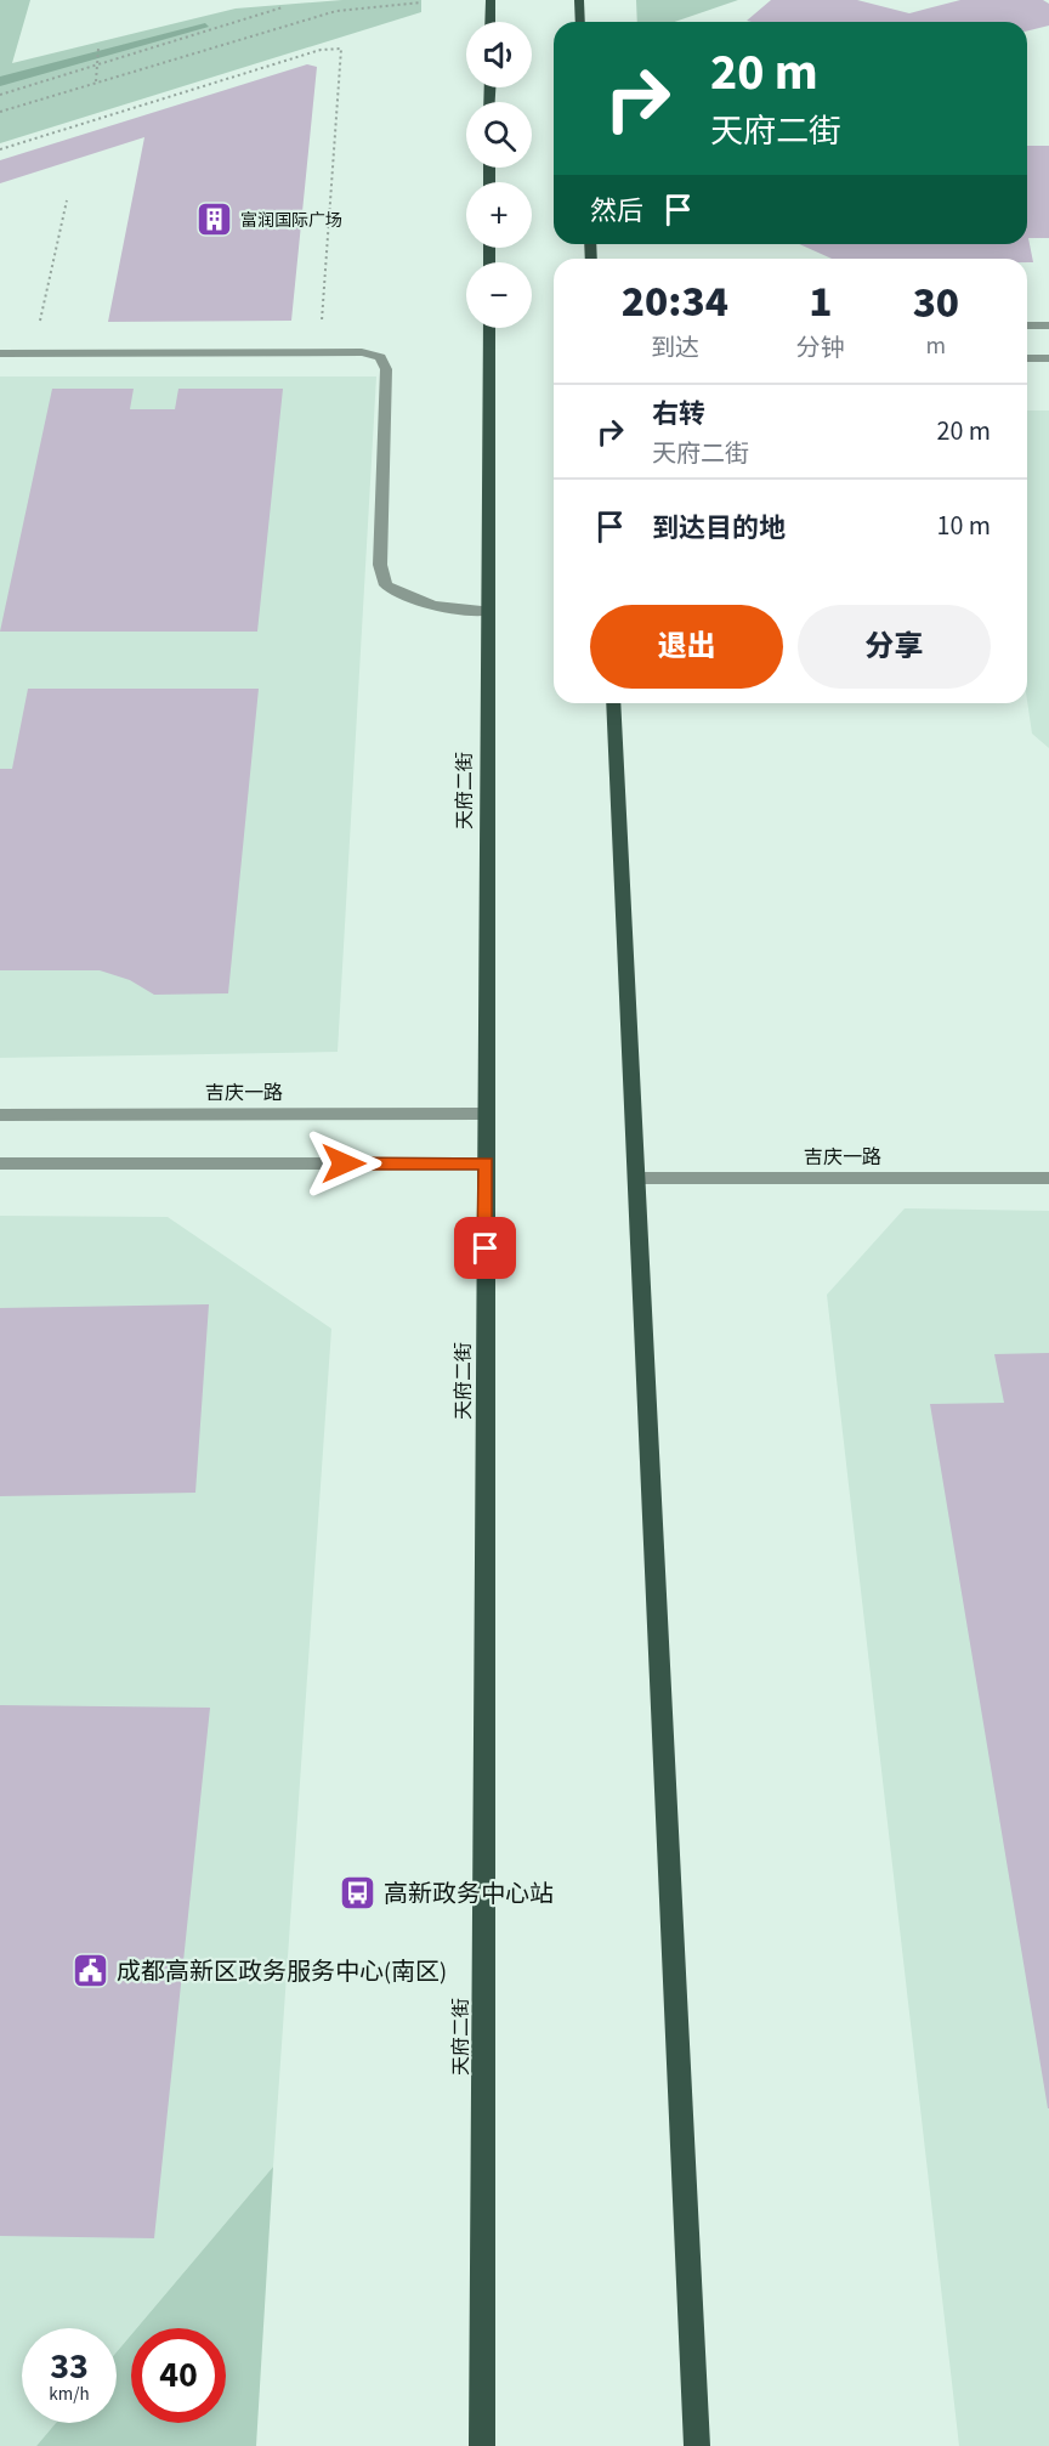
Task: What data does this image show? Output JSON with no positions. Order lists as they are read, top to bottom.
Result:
{
  "streets": {
    "main road": ["天府二街"],
    "street": ["吉庆一路"]
  },
  "crossings": [
    ["天府二街", "吉庆一路"]
  ],
  "places": {
    "building": ["富润国际广场"],
    "bus stop": ["高新政务中心站"],
    "public building": ["成都高新区政务服务中心(南区)"]
  },
  "page": {
    "map_buttons": ["+", "−"],
    "turn": ["20 m", "天府二街"],
    "then": "然后",
    "eta": [
      "20:34",
      "到达",
      "1",
      "分钟",
      "30",
      "m"
    ],
    "list": [
      {
        "name": "右转",
        "note": "天府二街",
        "value": "20 m"
      },
      {
        "name": "到达目的地",
        "value": "10 m"
      }
    ],
    "buttons": ["退出", "分享"],
    "speed": "33 km/h",
    "limit": "40"
  }
}
